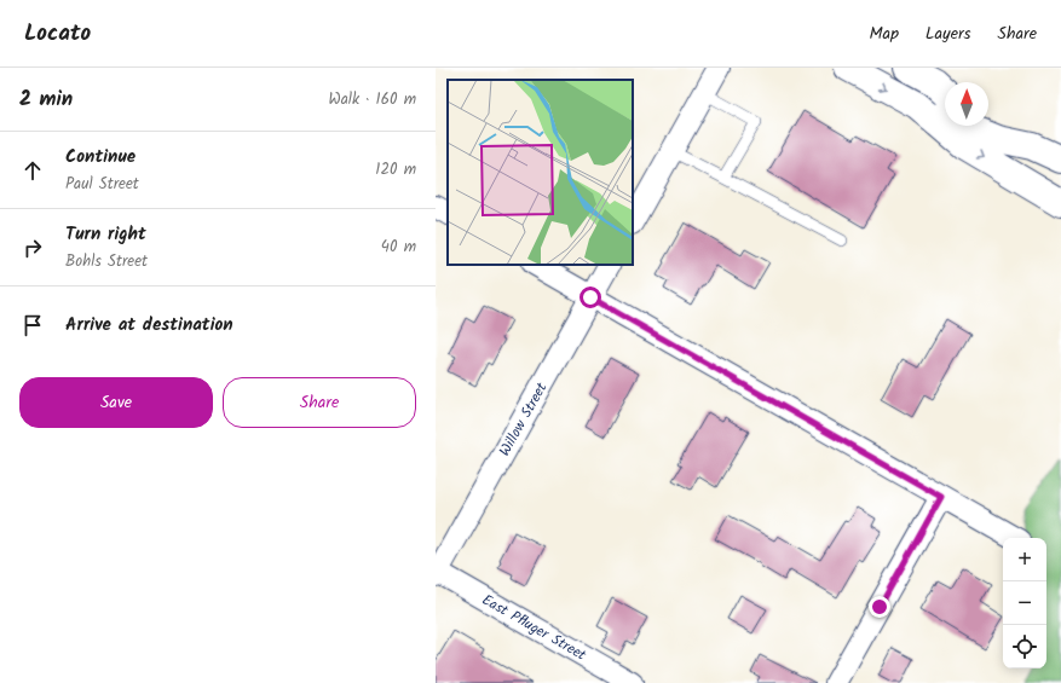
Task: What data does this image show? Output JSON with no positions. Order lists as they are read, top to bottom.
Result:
{
  "streets": {
    "street": ["Willow Street", "East Pfluger Street"]
  },
  "crossings": [
    ["Willow Street", "East Pfluger Street"]
  ],
  "north": "top",
  "page": {
    "header": "Locato",
    "nav": ["Map", "Layers", "Share"],
    "heading": ["2 min", "Walk · 160 m"],
    "list": [
      ["Continue", "Paul Street", "120 m"],
      ["Turn right", "Bohls Street", "40 m"],
      "Arrive at destination"
    ],
    "buttons": ["Save", "Share"],
    "map_buttons": ["+", "−"]
  }
}
